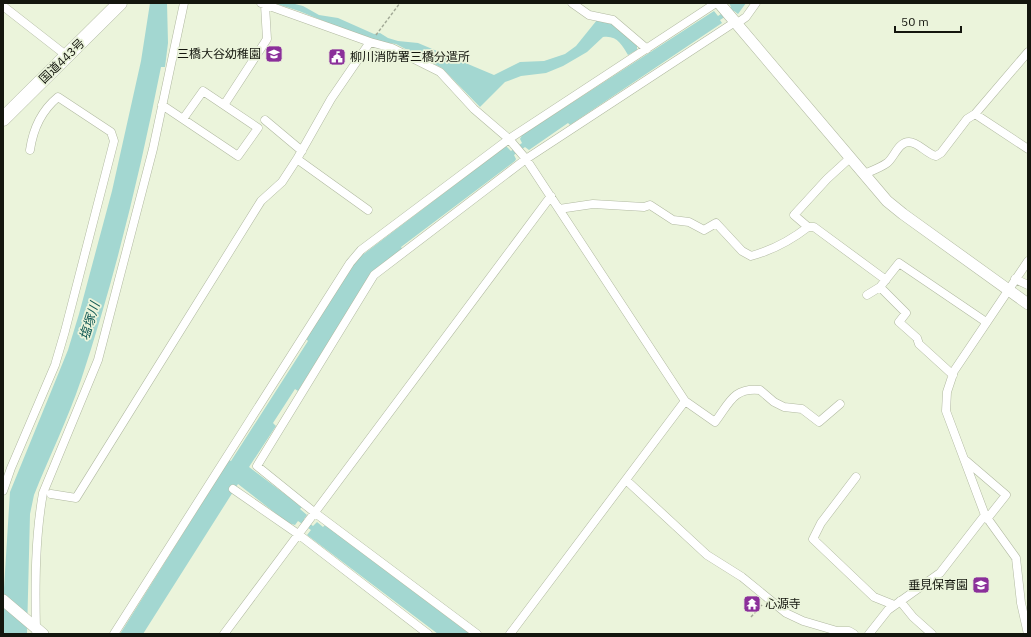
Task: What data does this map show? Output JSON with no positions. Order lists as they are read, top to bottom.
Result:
{
  "streets": {
    "highway": ["国道443号"]
  },
  "water": ["塩塚川"],
  "places": {
    "school or university": ["三橋大谷幼稚園", "垂見保育園"],
    "public building": ["柳川消防署三橋分遣所"],
    "temple": ["心源寺"]
  },
  "scale_bar": "50 m"
}
